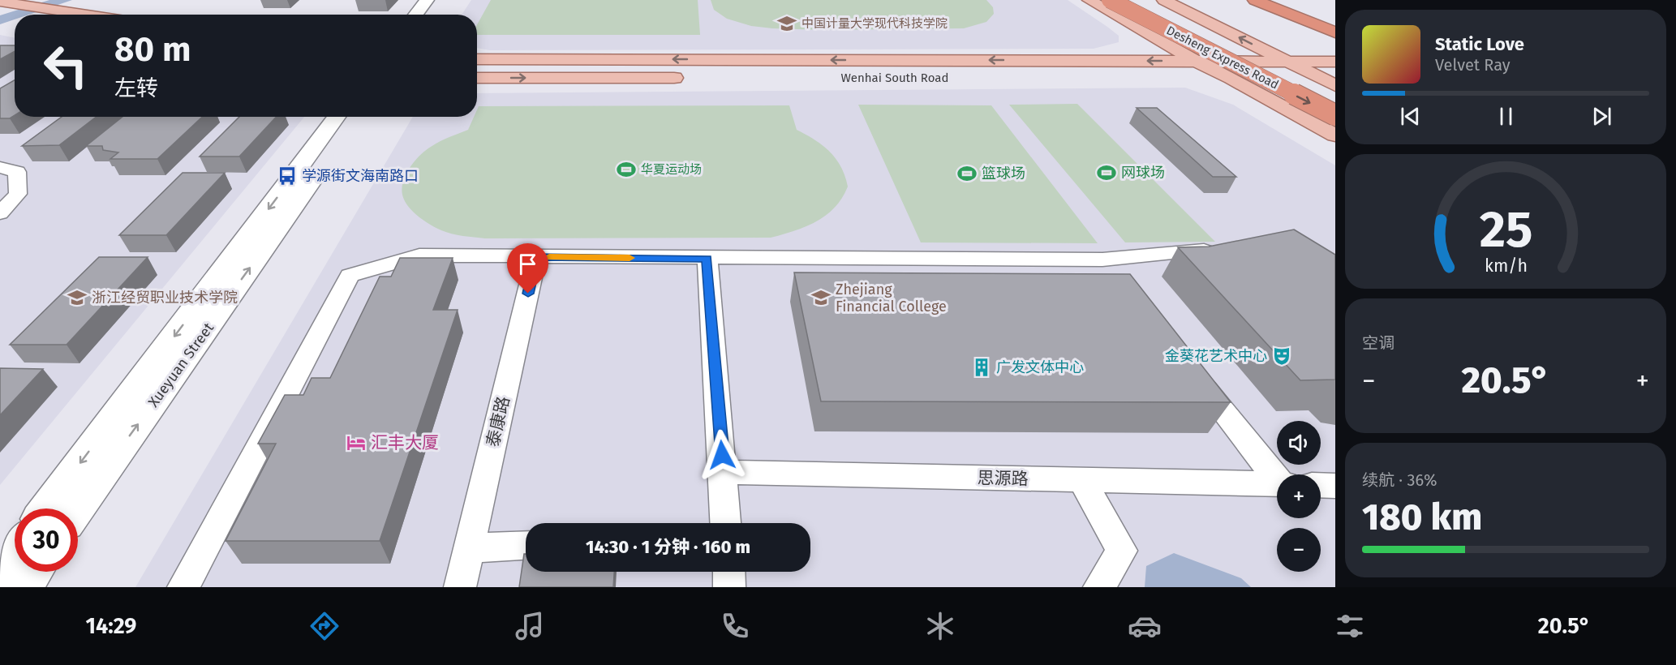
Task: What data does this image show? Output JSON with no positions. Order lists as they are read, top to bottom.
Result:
{
  "streets": {
    "highway": ["Desheng Express Road"],
    "main road": ["Wenhai South Road", "Xueyuan Street"],
    "street": ["泰康路", "思源路"]
  },
  "places": {
    "school or university": ["中国计量大学现代科技学院", "浙江经贸职业技术学院", "Zhejiang Financial College"],
    "sports": ["华夏运动场", "网球场", "篮球场"],
    "bus stop": ["学源街文海南路口"],
    "theatre": ["金葵花艺术中心"],
    "building": ["广发文体中心"],
    "hotel": ["汇丰大厦"]
  },
  "page": {
    "turn": ["80 m", "左转"],
    "song": ["Static Love", "Velvet Ray"],
    "tile": [
      "空调",
      ["续航 · 36%", "180 km"]
    ],
    "heat": ["−", "20.5°", "+"],
    "map_buttons": ["+", "−"],
    "limit": "30",
    "trip": "14:30 · 1 分钟 · 160 m",
    "tabs": ["14:29", "20.5°"],
    "gauge": ["25", "km/h"]
  }
}
